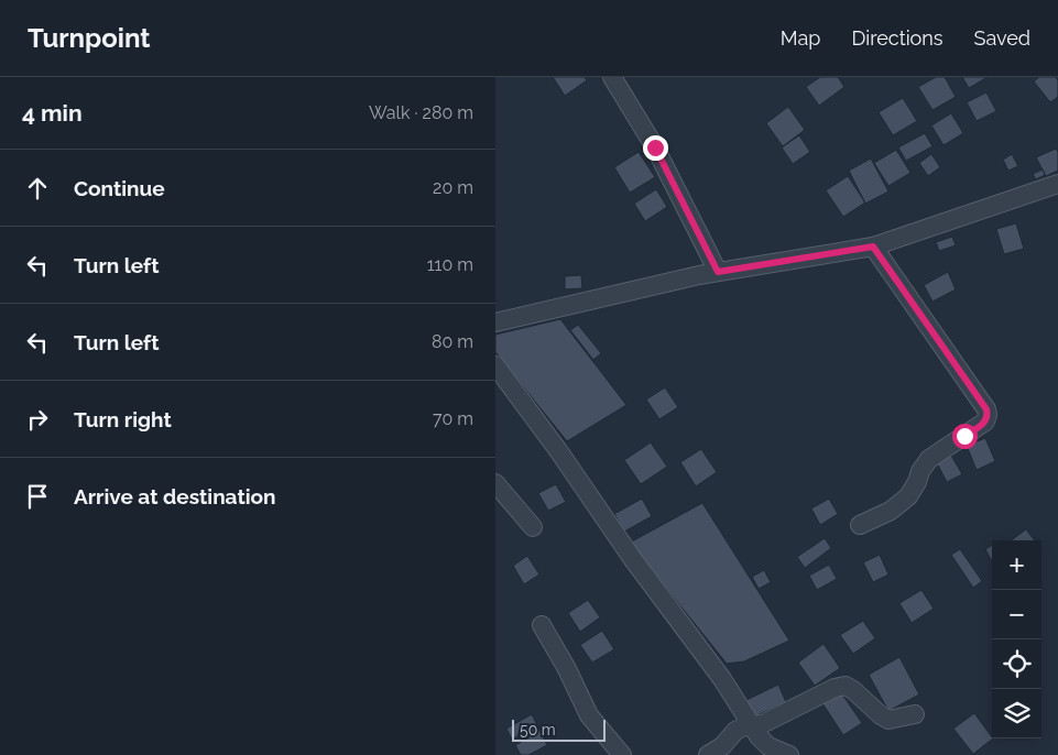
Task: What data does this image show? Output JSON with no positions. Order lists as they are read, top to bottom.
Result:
{
  "scale_bar": "50 m",
  "page": {
    "header": "Turnpoint",
    "nav": ["Map", "Directions", "Saved"],
    "heading": ["4 min", "Walk · 280 m"],
    "list": [
      ["Continue", "20 m"],
      ["Turn left", "110 m"],
      ["Turn left", "80 m"],
      ["Turn right", "70 m"],
      "Arrive at destination"
    ],
    "map_buttons": ["+", "−"],
    "scale": "50 m"
  }
}
